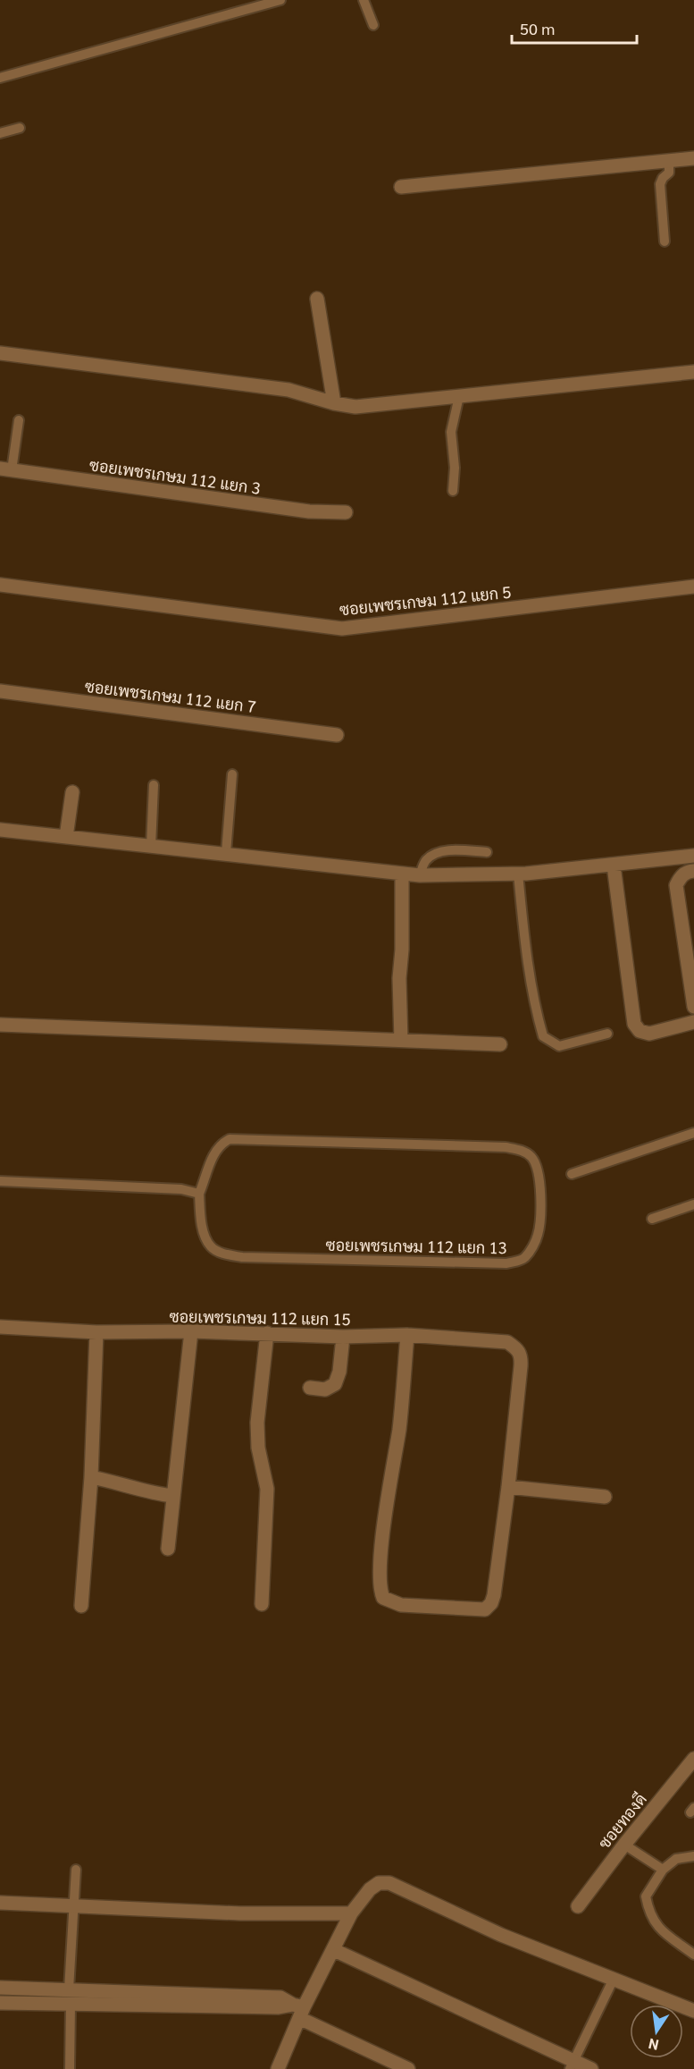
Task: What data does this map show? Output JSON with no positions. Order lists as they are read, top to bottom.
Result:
{
  "streets": {
    "street": [
      "ซอยเพชรเกษม 112 แยก 3",
      "ซอยเพชรเกษม 112 แยก 5",
      "ซอยเพชรเกษม 112 แยก 7",
      "ซอยเพชรเกษม 112 แยก 15",
      "ซอยทองดี"
    ],
    "lane": ["ซอยเพชรเกษม 112 แยก 13"]
  },
  "scale_bar": "50 m",
  "north": "bottom"
}
